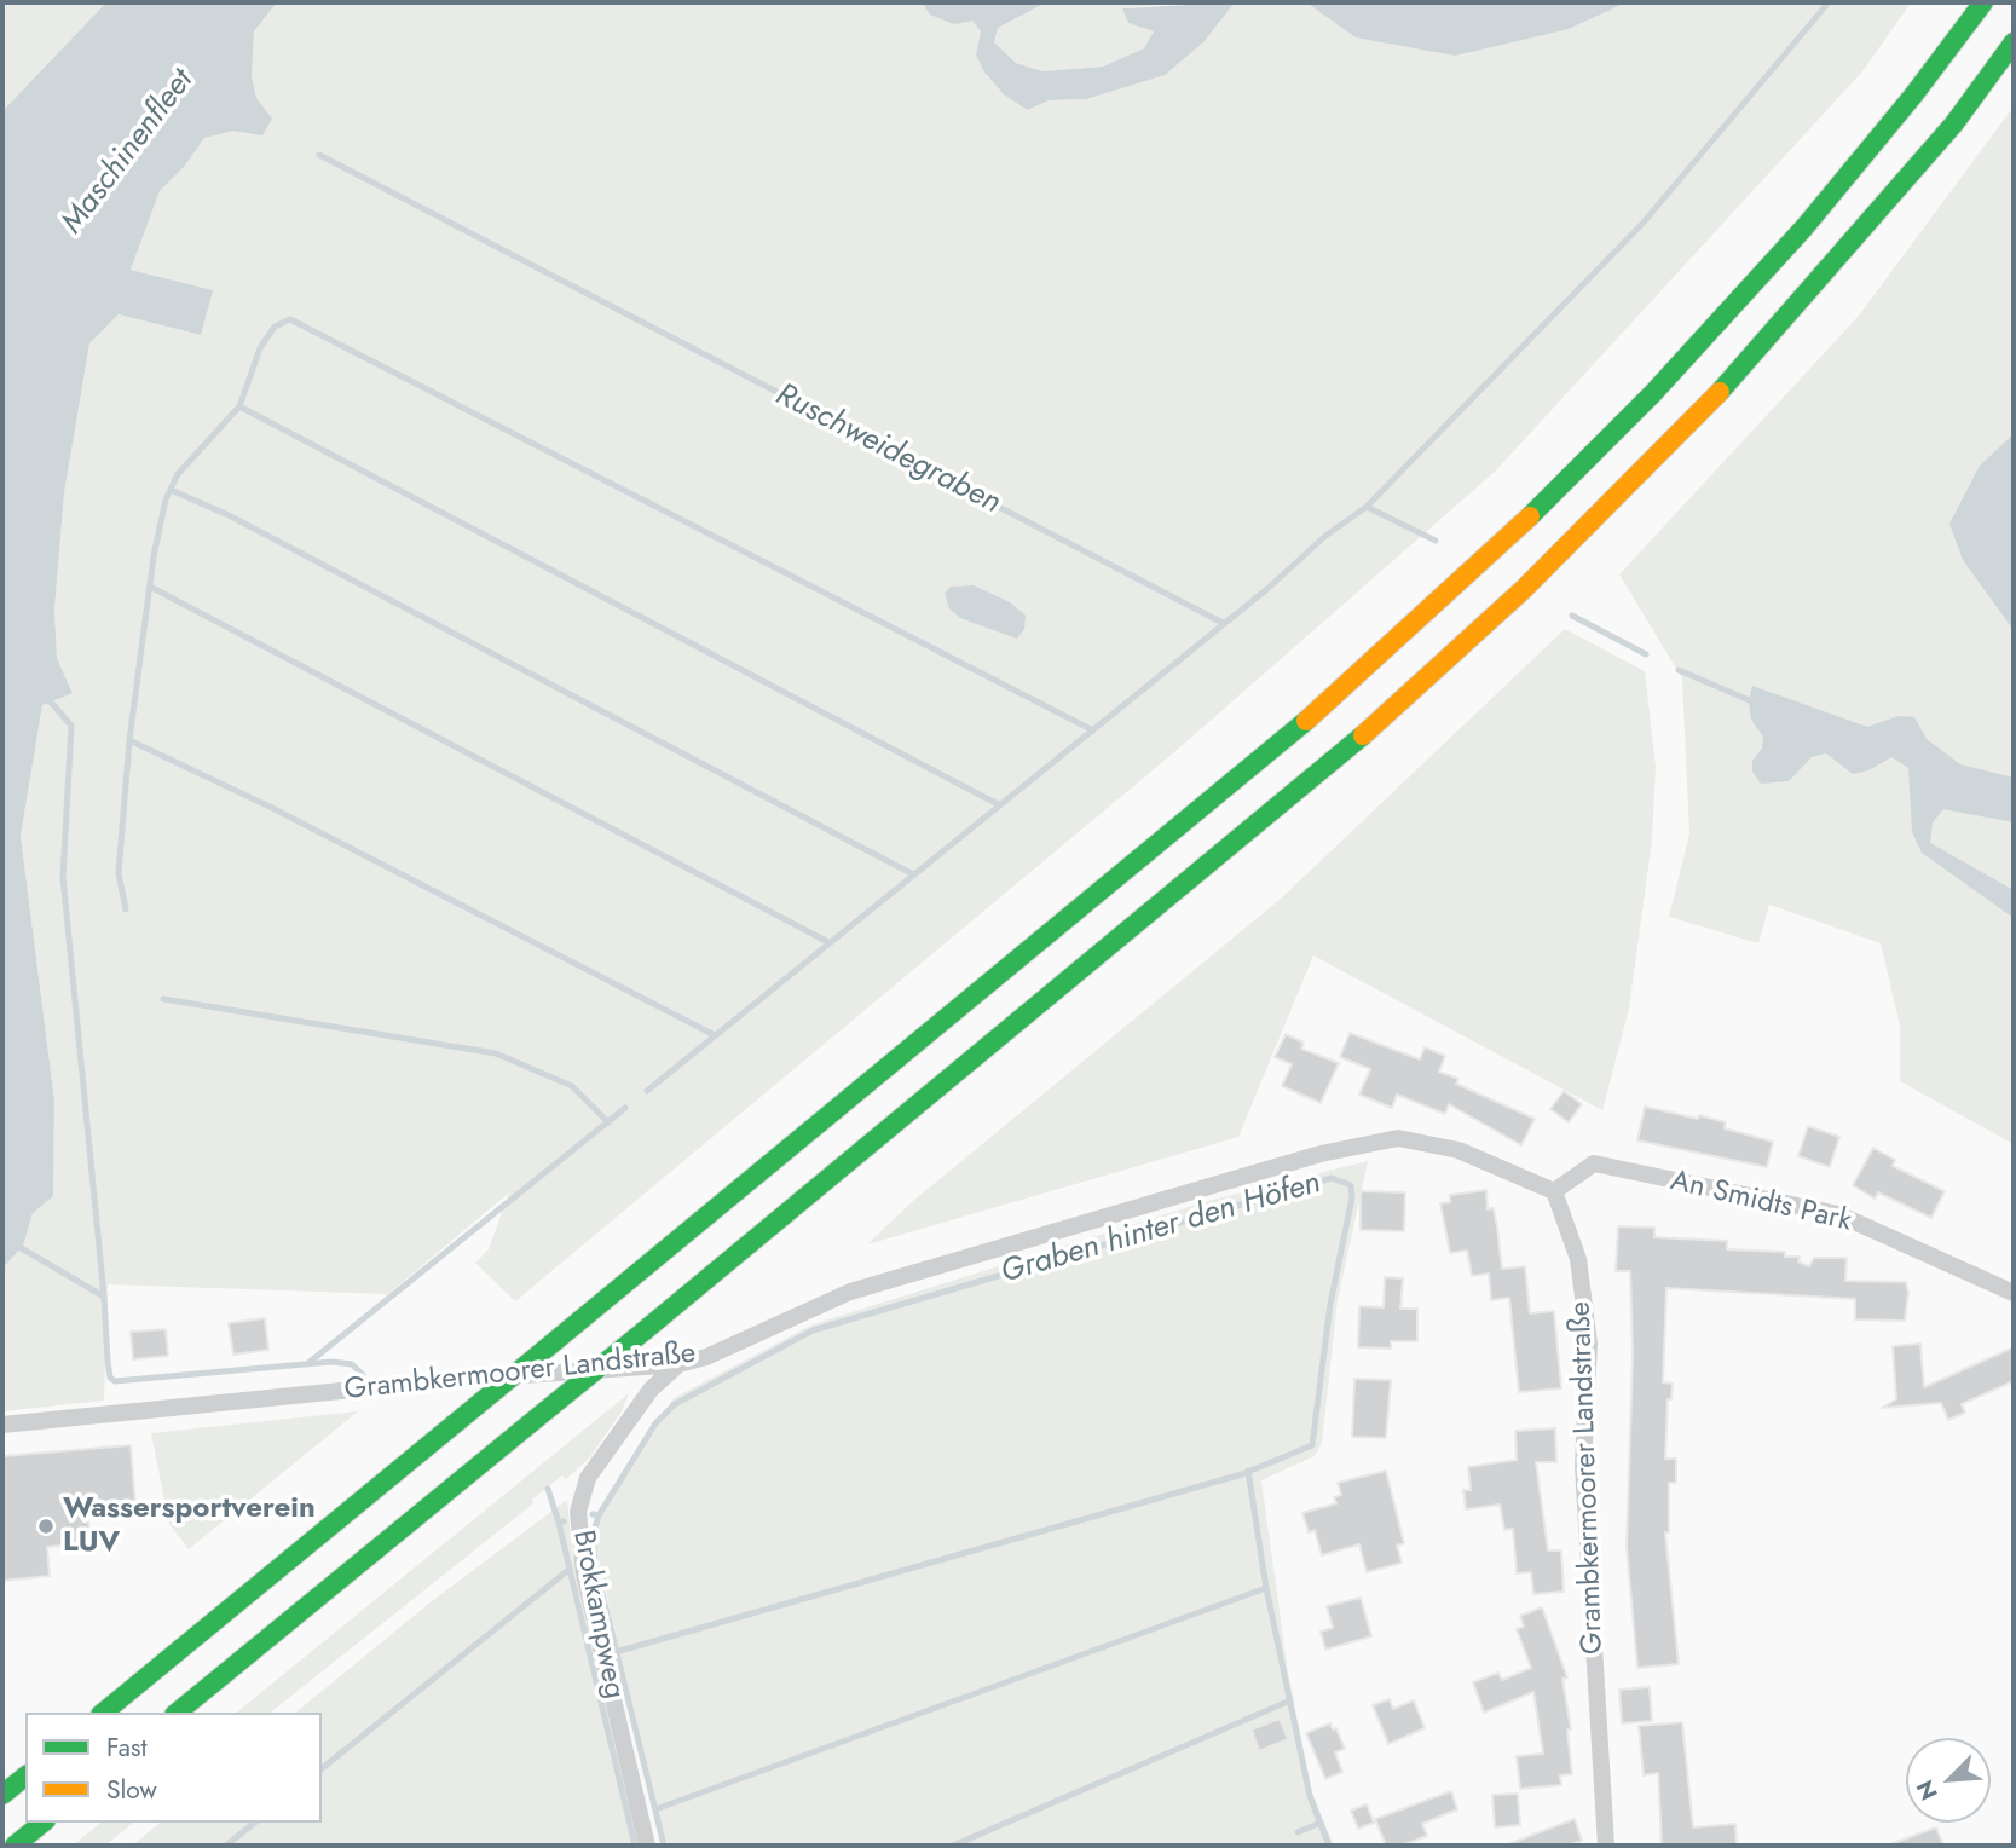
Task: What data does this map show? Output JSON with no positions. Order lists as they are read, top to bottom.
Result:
{
  "streets": {
    "street": ["An Smidts Park", "Grambkermoorer Landstraße", "Brokkampweg"]
  },
  "crossings": [
    ["An Smidts Park", "Grambkermoorer Landstraße"],
    ["Grambkermoorer Landstraße", "Brokkampweg"]
  ],
  "water": ["Maschinenfleet", "Ruschweidegraben", "Graben hinter den Höfen"],
  "places": ["Wassersportverein LUV"],
  "legend": ["Fast", "Slow"],
  "north": "bottom left"
}
